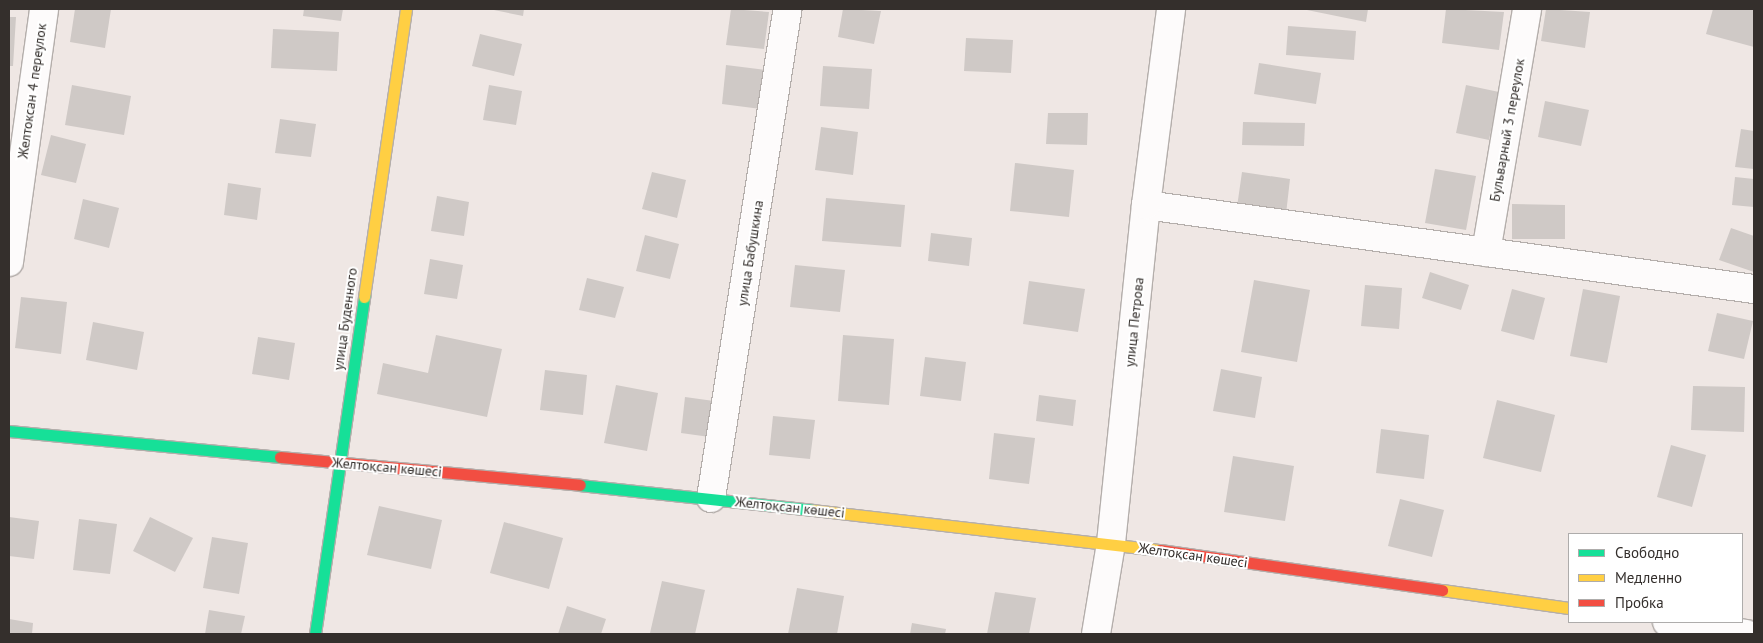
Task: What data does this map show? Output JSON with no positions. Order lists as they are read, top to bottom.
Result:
{
  "streets": {
    "street": [
      "Желтоксан 4 переулок",
      "Бульварный 3 переулок",
      "улица Бабушкина",
      "улица Буденного",
      "улица Петрова",
      "Желтоқсан көшесі"
    ]
  },
  "crossings": [
    ["улица Бабушкина", "Желтоқсан көшесі"],
    ["улица Буденного", "Желтоқсан көшесі"],
    ["улица Петрова", "Желтоқсан көшесі"]
  ],
  "legend": ["Свободно", "Медленно", "Пробка"]
}
